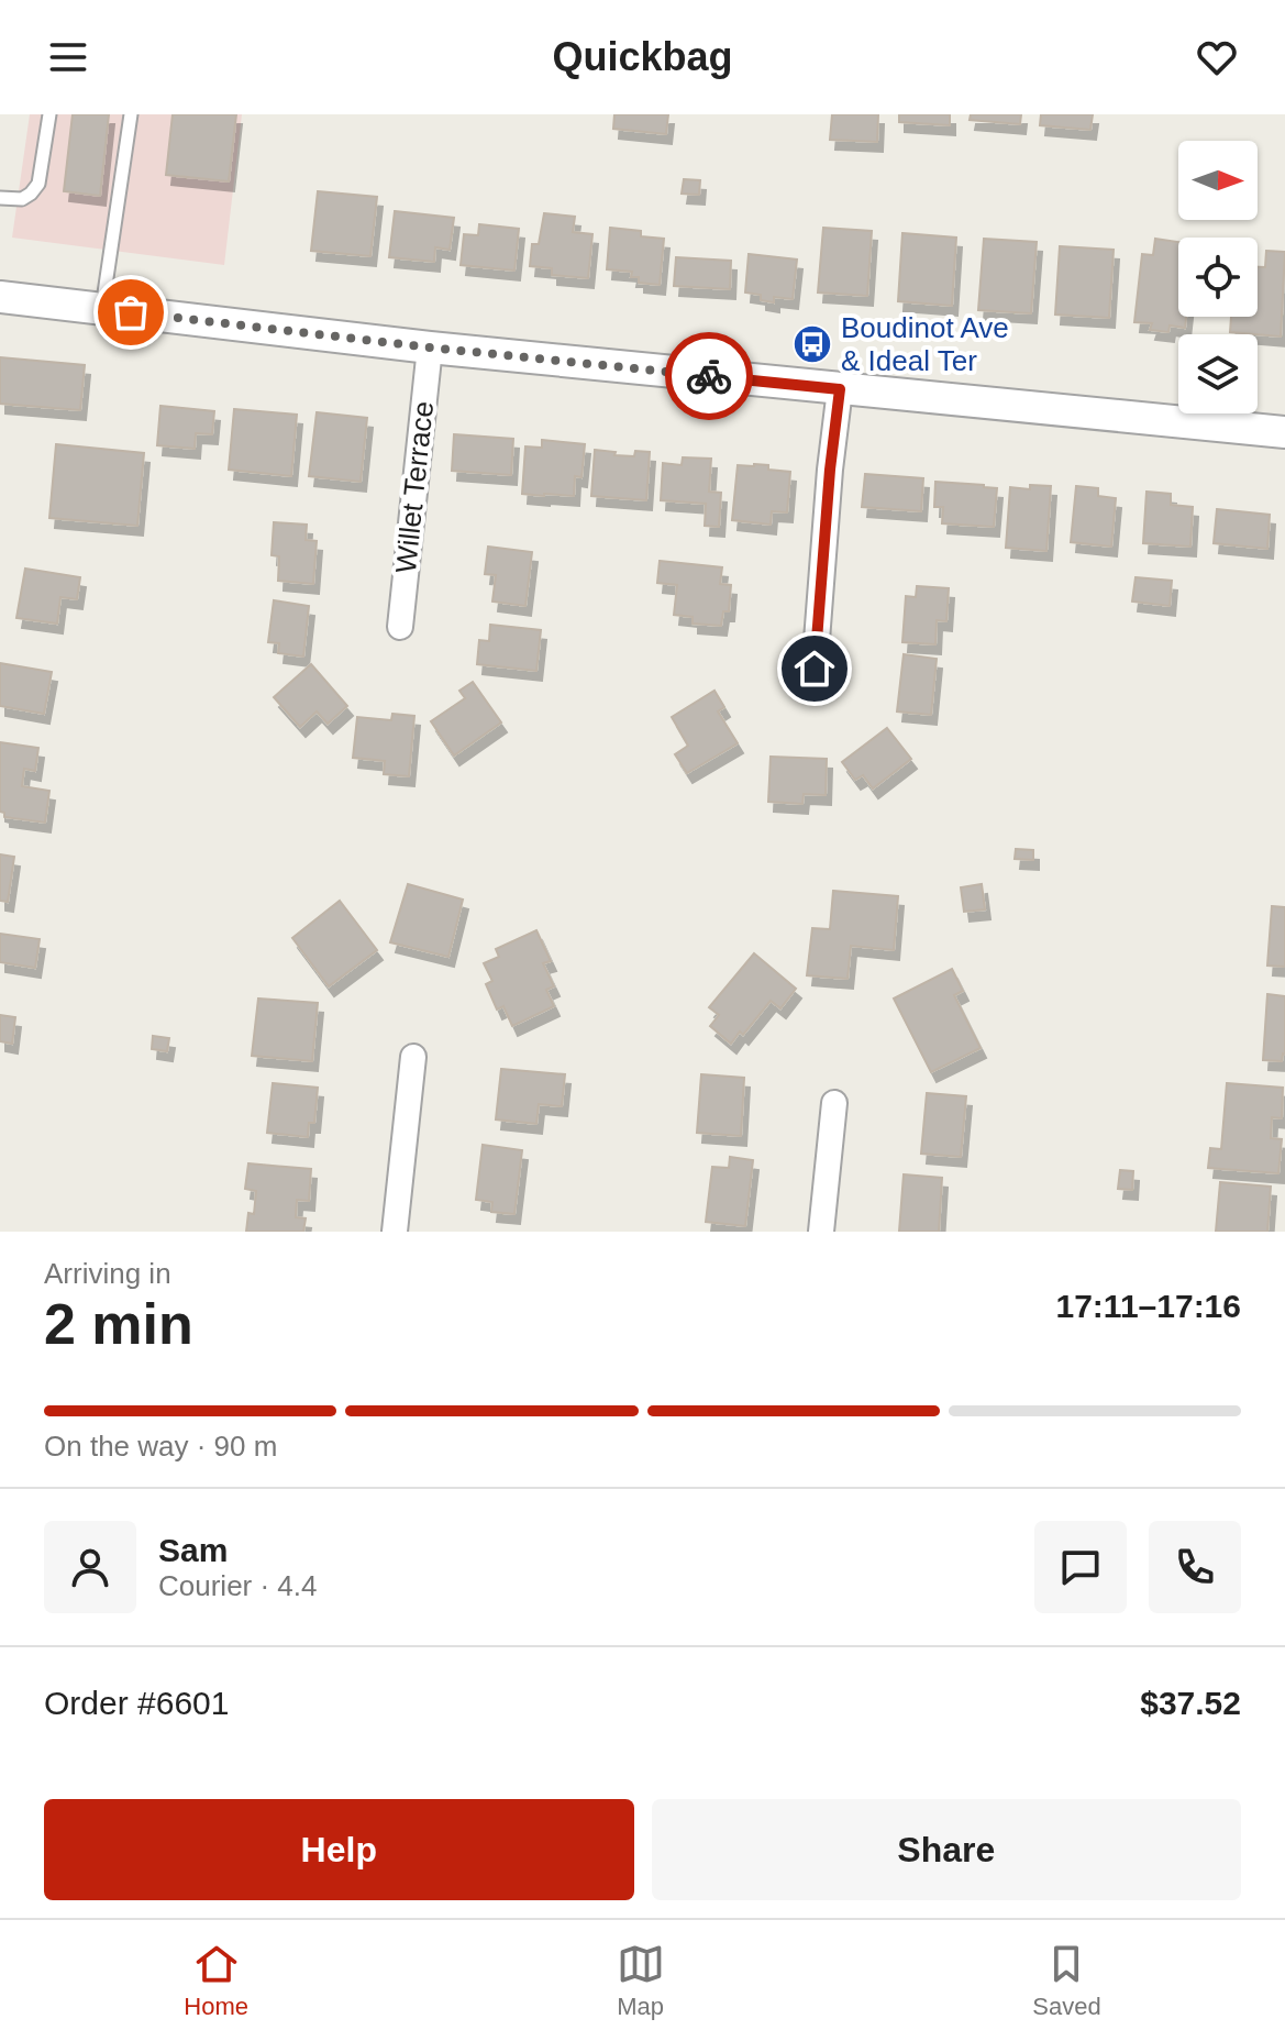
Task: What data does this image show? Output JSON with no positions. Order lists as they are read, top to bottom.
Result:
{
  "streets": {
    "street": ["Willet Terrace"]
  },
  "places": {
    "bus stop": ["Boudinot Ave & Ideal Ter"]
  },
  "north": "right",
  "page": {
    "header": "Quickbag",
    "heading": ["2 min", "Arriving in", "17:11–17:16"],
    "panel": [
      "Sam",
      "Courier · 4.4",
      "Order #6601",
      "$37.52"
    ],
    "bar": "On the way · 90 m",
    "buttons": ["Help", "Share"],
    "tabs": ["Home", "Map", "Saved"]
  }
}
